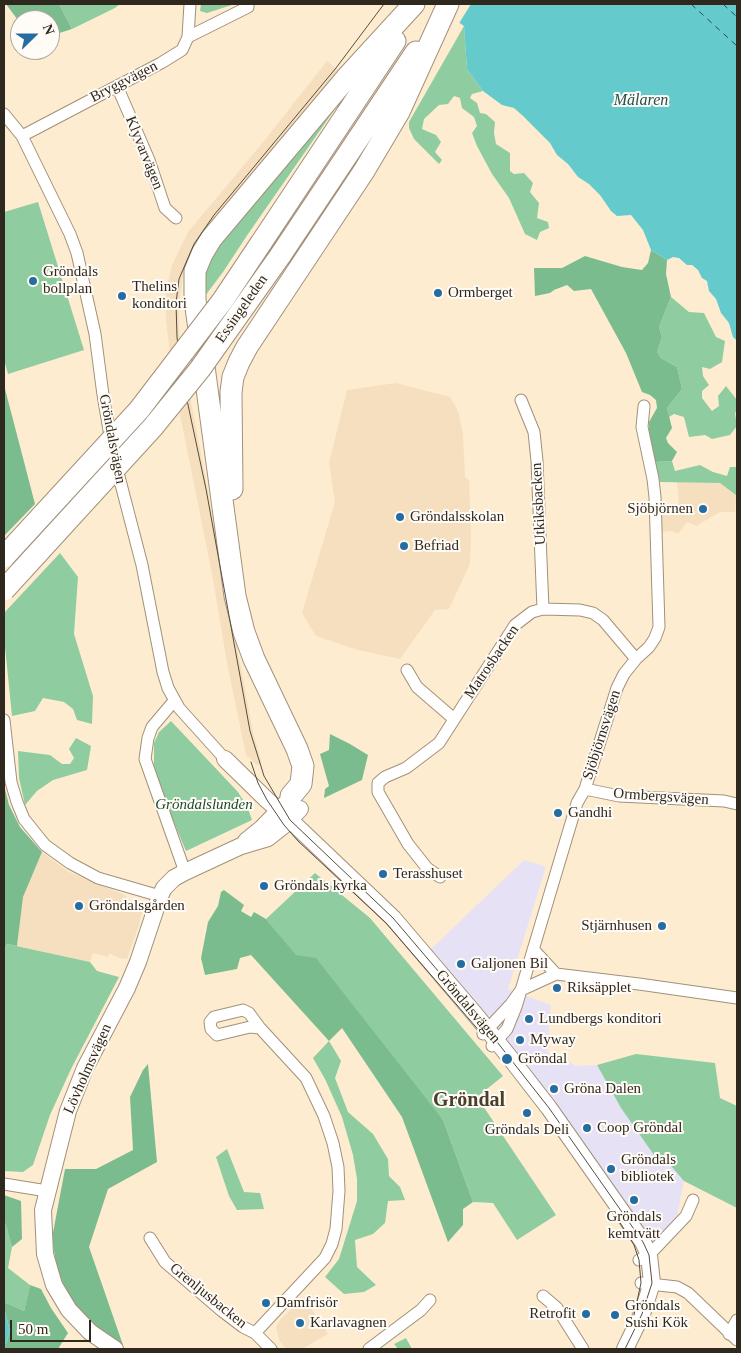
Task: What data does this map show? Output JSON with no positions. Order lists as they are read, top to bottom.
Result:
{
  "streets": {
    "highway": ["Essingeleden"],
    "street": [
      "Bryggvägen",
      "Klyvarvägen",
      "Gröndalsvägen",
      "Utkiksbacken",
      "Matrosbacken",
      "Sjöbjörnsvägen",
      "Ormbergsvägen",
      "Lövholmsvägen",
      "Grenljusbacken"
    ]
  },
  "crossings": [
    ["Bryggvägen", "Klyvarvägen"],
    ["Bryggvägen", "Gröndalsvägen"],
    ["Gröndalsvägen", "Sjöbjörnsvägen"],
    ["Gröndalsvägen", "Lövholmsvägen"],
    ["Utkiksbacken", "Matrosbacken"],
    ["Matrosbacken", "Sjöbjörnsvägen"],
    ["Sjöbjörnsvägen", "Ormbergsvägen"]
  ],
  "districts": ["Gröndal"],
  "water": ["Mälaren"],
  "parks": ["Gröndalslunden"],
  "places": [
    "Gröndals bollplan",
    "Ormberget",
    "Thelins konditori",
    "Sjöbjörnen",
    "Gröndalsskolan",
    "Befriad",
    "Gandhi",
    "Terasshuset",
    "Gröndals kyrka",
    "Gröndalsgården",
    "Stjärnhusen",
    "Galjonen Bil",
    "Riksäpplet",
    "Lundbergs konditori",
    "Myway",
    "Gröndal",
    "Gröna Dalen",
    "Gröndals Deli",
    "Coop Gröndal",
    "Gröndals bibliotek",
    "Gröndals kemtvätt",
    "Damfrisör",
    "Retrofit",
    "Gröndals Sushi Kök",
    "Karlavagnen"
  ],
  "scale_bar": "50 m",
  "north": "right"
}
